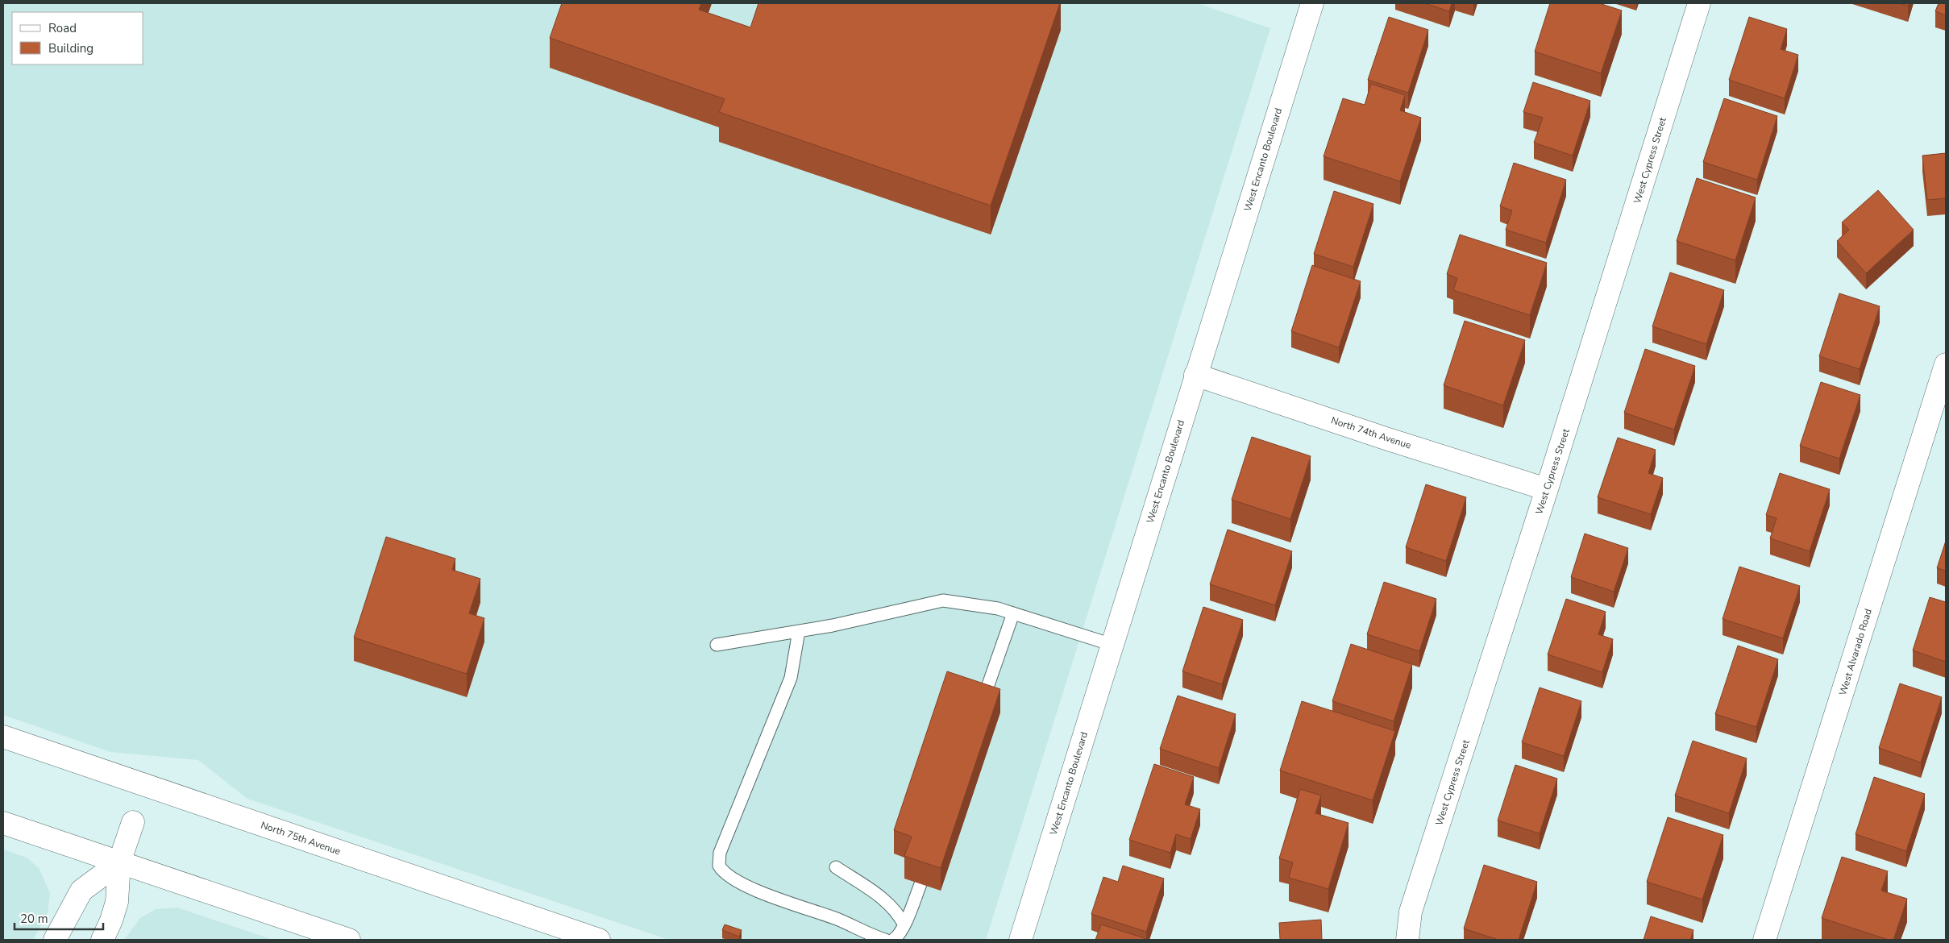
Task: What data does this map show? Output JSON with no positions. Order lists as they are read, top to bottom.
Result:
{
  "streets": {
    "street": [
      "West Encanto Boulevard",
      "West Cypress Street",
      "North 74th Avenue",
      "West Alvarado Road",
      "North 75th Avenue"
    ]
  },
  "crossings": [
    ["West Encanto Boulevard", "North 74th Avenue"],
    ["West Cypress Street", "North 74th Avenue"]
  ],
  "legend": ["Road", "Building"],
  "scale_bar": "20 m"
}
